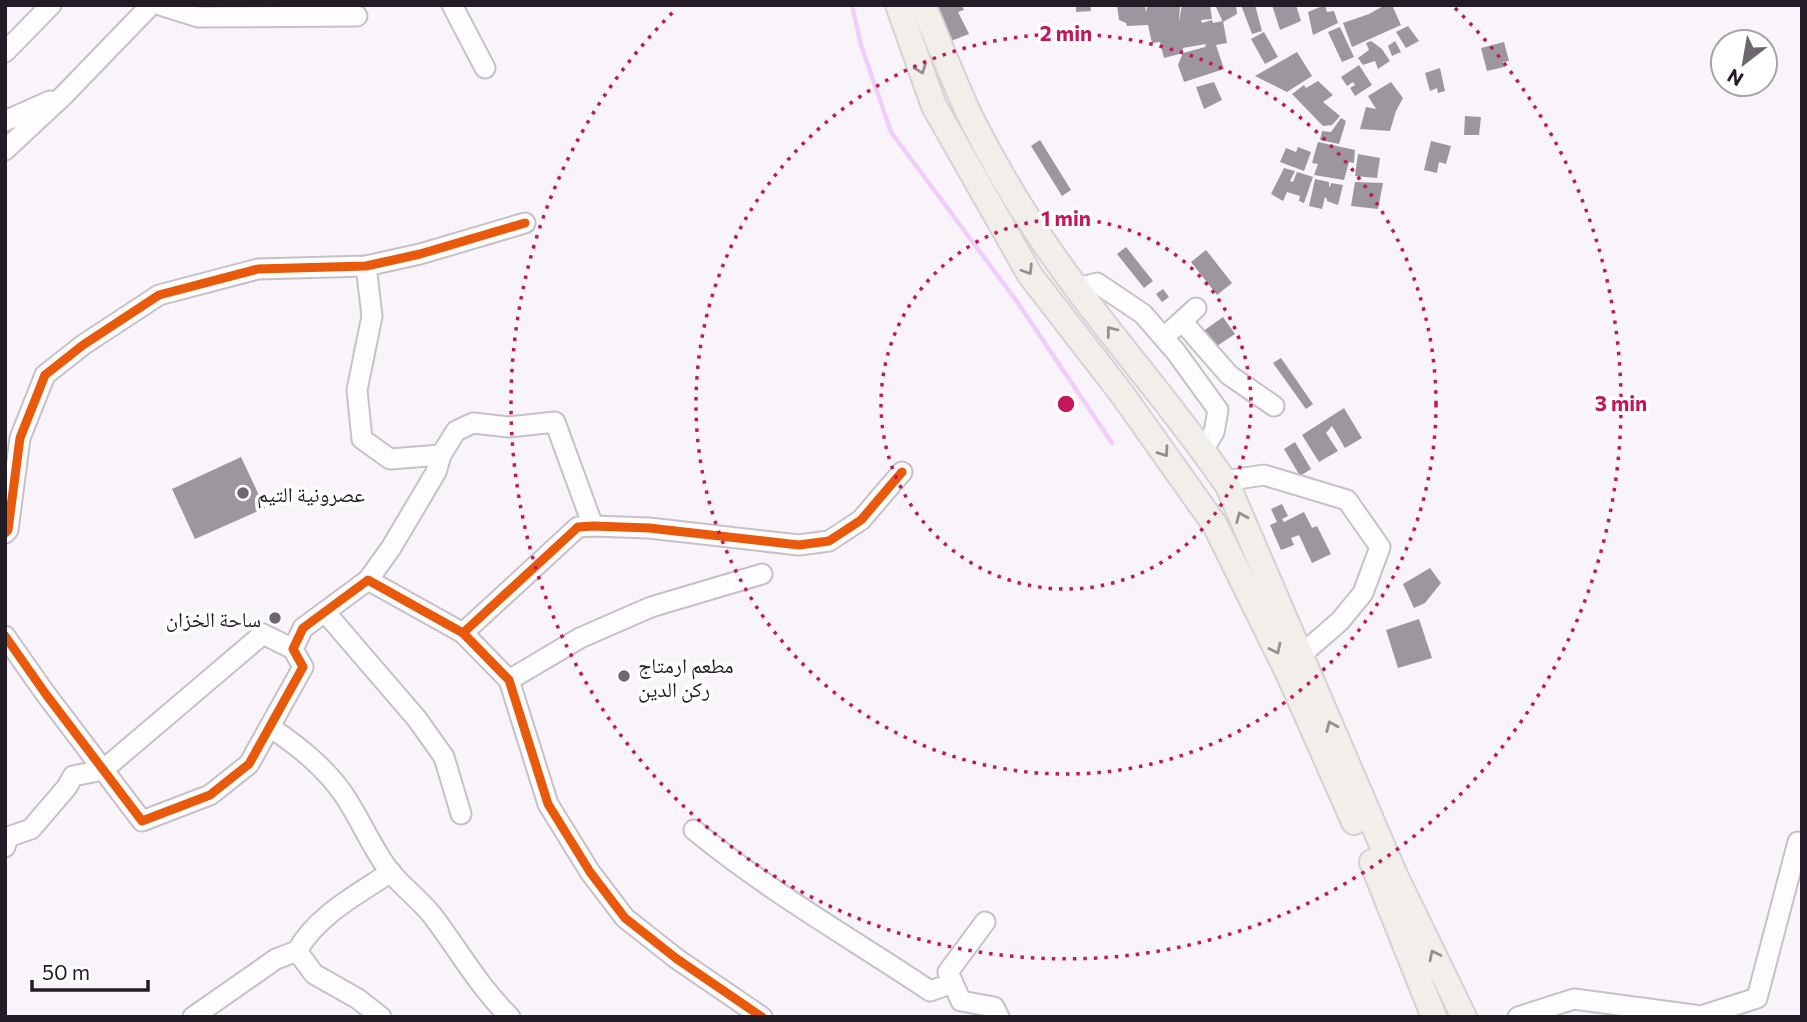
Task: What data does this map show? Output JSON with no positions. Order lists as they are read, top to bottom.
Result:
{
  "places": ["عصرونية التيم", "ساحة الخزان", "مطعم ارمتاج ركن الدين"],
  "scale_bar": "50 m",
  "north": "bottom left",
  "rings": ["2 min", "1 min", "3 min"]
}
